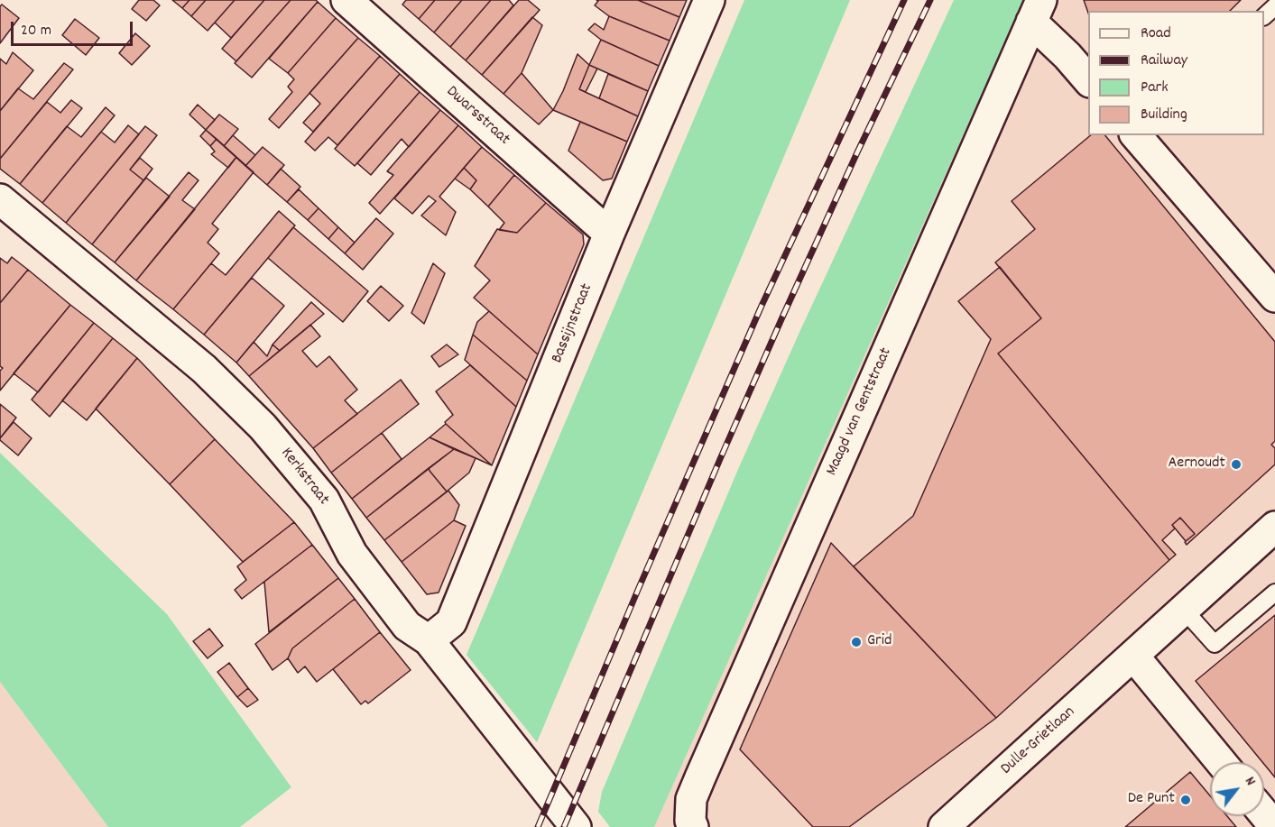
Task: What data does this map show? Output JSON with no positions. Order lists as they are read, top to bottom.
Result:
{
  "streets": {
    "street": [
      "Dwarsstraat",
      "Bassijnstraat",
      "Maagd van Gentstraat",
      "Kerkstraat",
      "Dulle-Grietlaan"
    ]
  },
  "crossings": [
    ["Dwarsstraat", "Bassijnstraat"],
    ["Bassijnstraat", "Kerkstraat"]
  ],
  "places": ["Aernoudt", "Grid", "De Punt"],
  "legend": [
    "Road",
    "Railway",
    "Park",
    "Building"
  ],
  "scale_bar": "20 m",
  "north": "top right"
}
